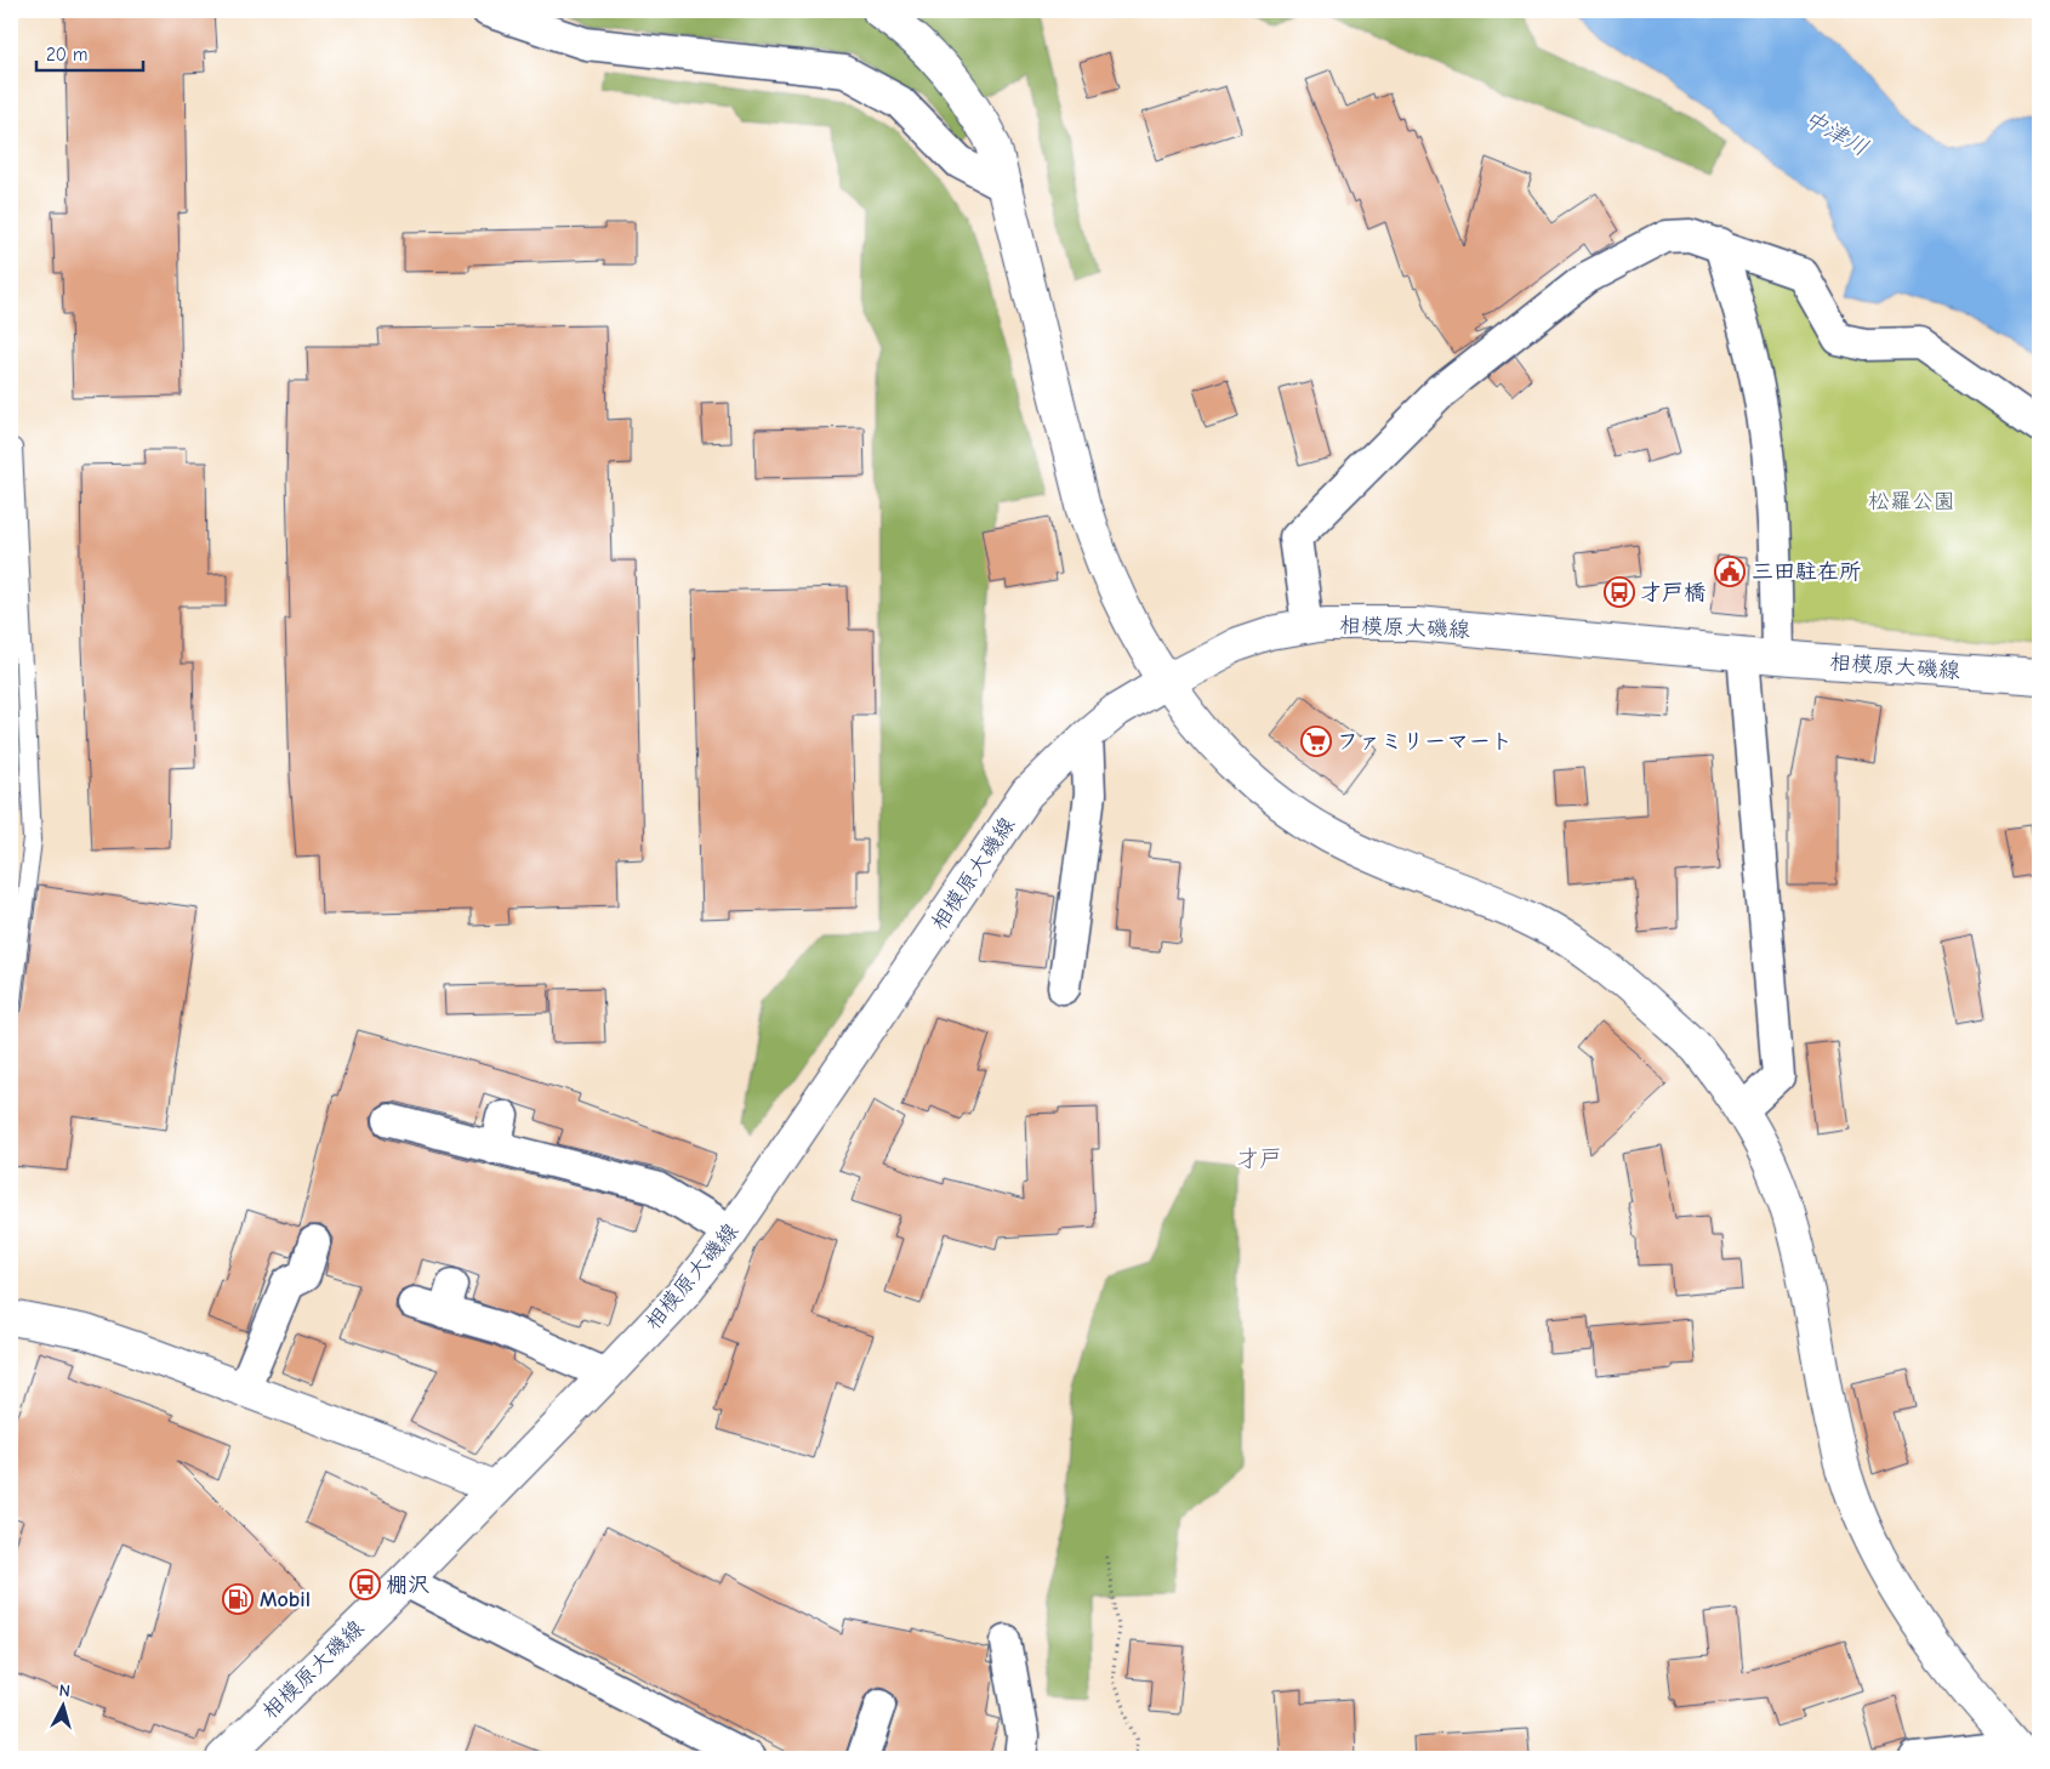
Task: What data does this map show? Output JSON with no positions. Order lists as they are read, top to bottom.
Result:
{
  "streets": {
    "street": ["相模原大磯線"]
  },
  "districts": ["才戸"],
  "water": ["中津川"],
  "parks": ["松羅公園"],
  "places": {
    "public building": ["三田駐在所"],
    "bus stop": ["才戸橋", "棚沢"],
    "supermarket": ["ファミリーマート"],
    "fuel station": ["Mobil"]
  },
  "scale_bar": "20 m",
  "north": "top"
}
